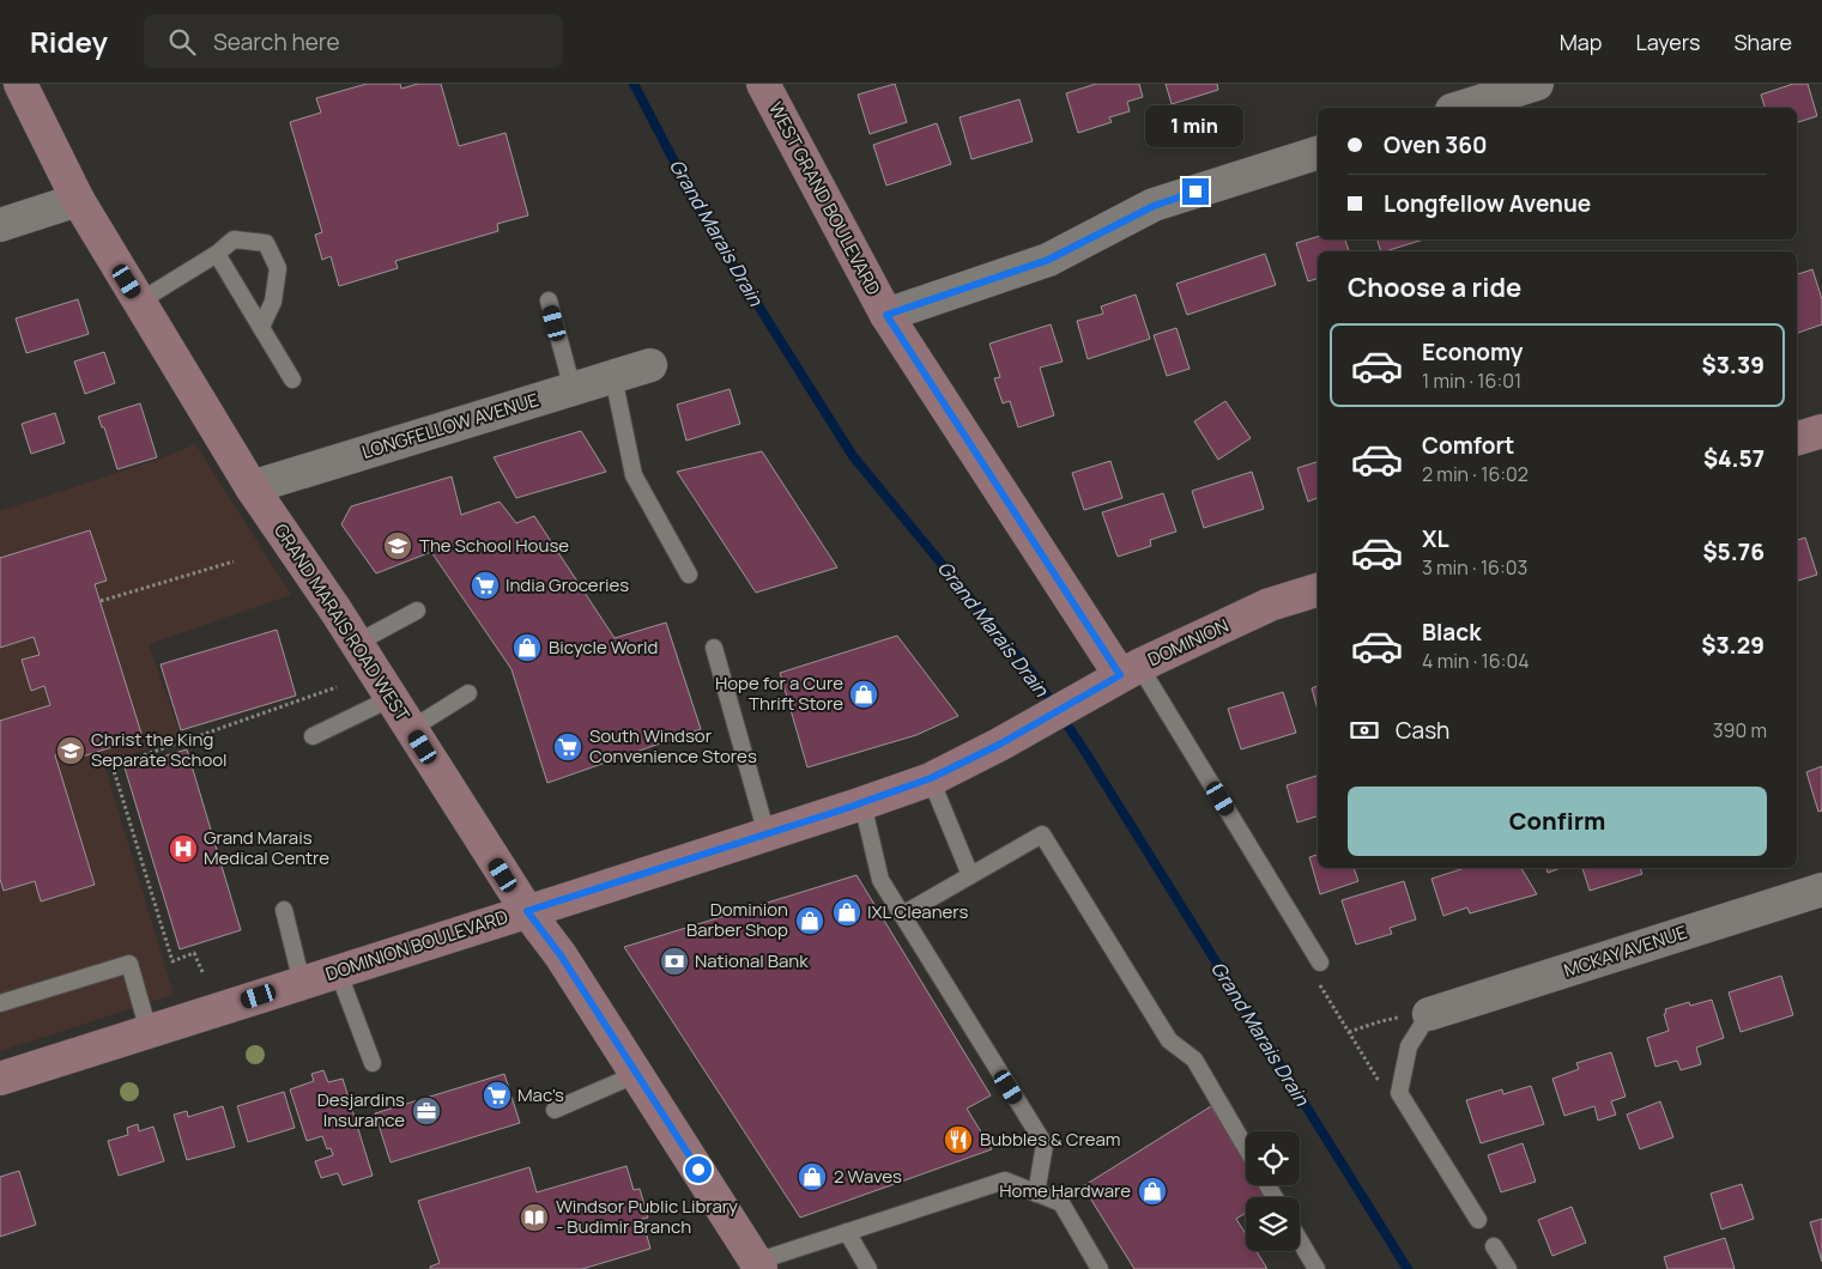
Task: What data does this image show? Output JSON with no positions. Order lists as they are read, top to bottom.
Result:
{
  "streets": {
    "street": [
      "WEST GRAND BOULEVARD",
      "LONGFELLOW AVENUE",
      "GRAND MARAIS ROAD WEST",
      "DOMINION",
      "DOMINION BOULEVARD",
      "MCKAY AVENUE"
    ]
  },
  "crossings": [
    ["WEST GRAND BOULEVARD", "DOMINION"],
    ["LONGFELLOW AVENUE", "GRAND MARAIS ROAD WEST"],
    ["GRAND MARAIS ROAD WEST", "DOMINION BOULEVARD"],
    ["DOMINION", "DOMINION BOULEVARD"]
  ],
  "water": ["Grand Marais Drain"],
  "places": {
    "school or university": ["The School House", "Christ the King Separate School"],
    "supermarket": ["India Groceries", "South Windsor Convenience Stores", "Mac's"],
    "shop": [
      "Bicycle World",
      "Hope for a Cure Thrift Store",
      "IXL Cleaners",
      "Dominion Barber Shop",
      "2 Waves",
      "Home Hardware"
    ],
    "hospital": ["Grand Marais Medical Centre"],
    "bank": ["National Bank"],
    "office": ["Desjardins Insurance"],
    "restaurant": ["Bubbles & Cream"],
    "library": ["Windsor Public Library - Budimir Branch"]
  },
  "page": {
    "header": "Ridey",
    "search": "Search here",
    "nav": ["Map", "Layers", "Share"],
    "bubble": "1 min",
    "banner": ["Oven 360", "Longfellow Avenue"],
    "heading": "Choose a ride",
    "list": [
      {
        "name": "Economy",
        "note": "1 min · 16:01",
        "value": "$3.39"
      },
      {
        "name": "Comfort",
        "note": "2 min · 16:02",
        "value": "$4.57"
      },
      {
        "name": "XL",
        "note": "3 min · 16:03",
        "value": "$5.76"
      },
      {
        "name": "Black",
        "note": "4 min · 16:04",
        "value": "$3.29"
      }
    ],
    "pay": ["Cash", "390 m"],
    "buttons": "Confirm"
  }
}
